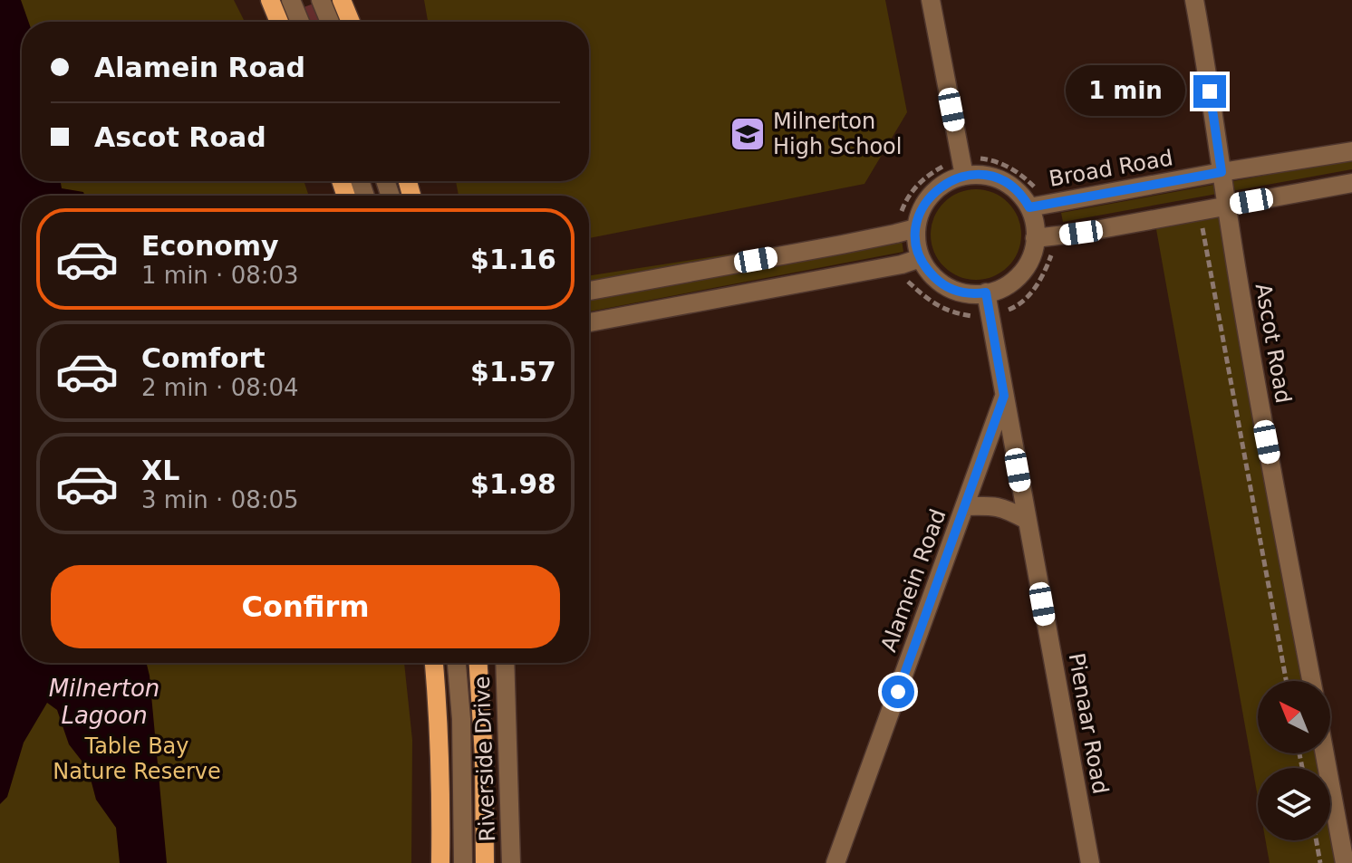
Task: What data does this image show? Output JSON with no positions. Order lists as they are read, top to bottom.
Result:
{
  "streets": {
    "street": [
      "Broad Road",
      "Ascot Road",
      "Alamein Road",
      "Pienaar Road",
      "Riverside Drive"
    ]
  },
  "crossings": [
    ["Broad Road", "Ascot Road"],
    ["Broad Road", "Pienaar Road"],
    ["Alamein Road", "Pienaar Road"]
  ],
  "water": ["Milnerton Lagoon"],
  "parks": ["Table Bay Nature Reserve"],
  "places": {
    "school or university": ["Milnerton High School"]
  },
  "north": "top left",
  "page": {
    "banner": ["Alamein Road", "Ascot Road"],
    "bubble": "1 min",
    "list": [
      {
        "name": "Economy",
        "note": "1 min · 08:03",
        "value": "$1.16"
      },
      {
        "name": "Comfort",
        "note": "2 min · 08:04",
        "value": "$1.57"
      },
      {
        "name": "XL",
        "note": "3 min · 08:05",
        "value": "$1.98"
      }
    ],
    "buttons": "Confirm"
  }
}
